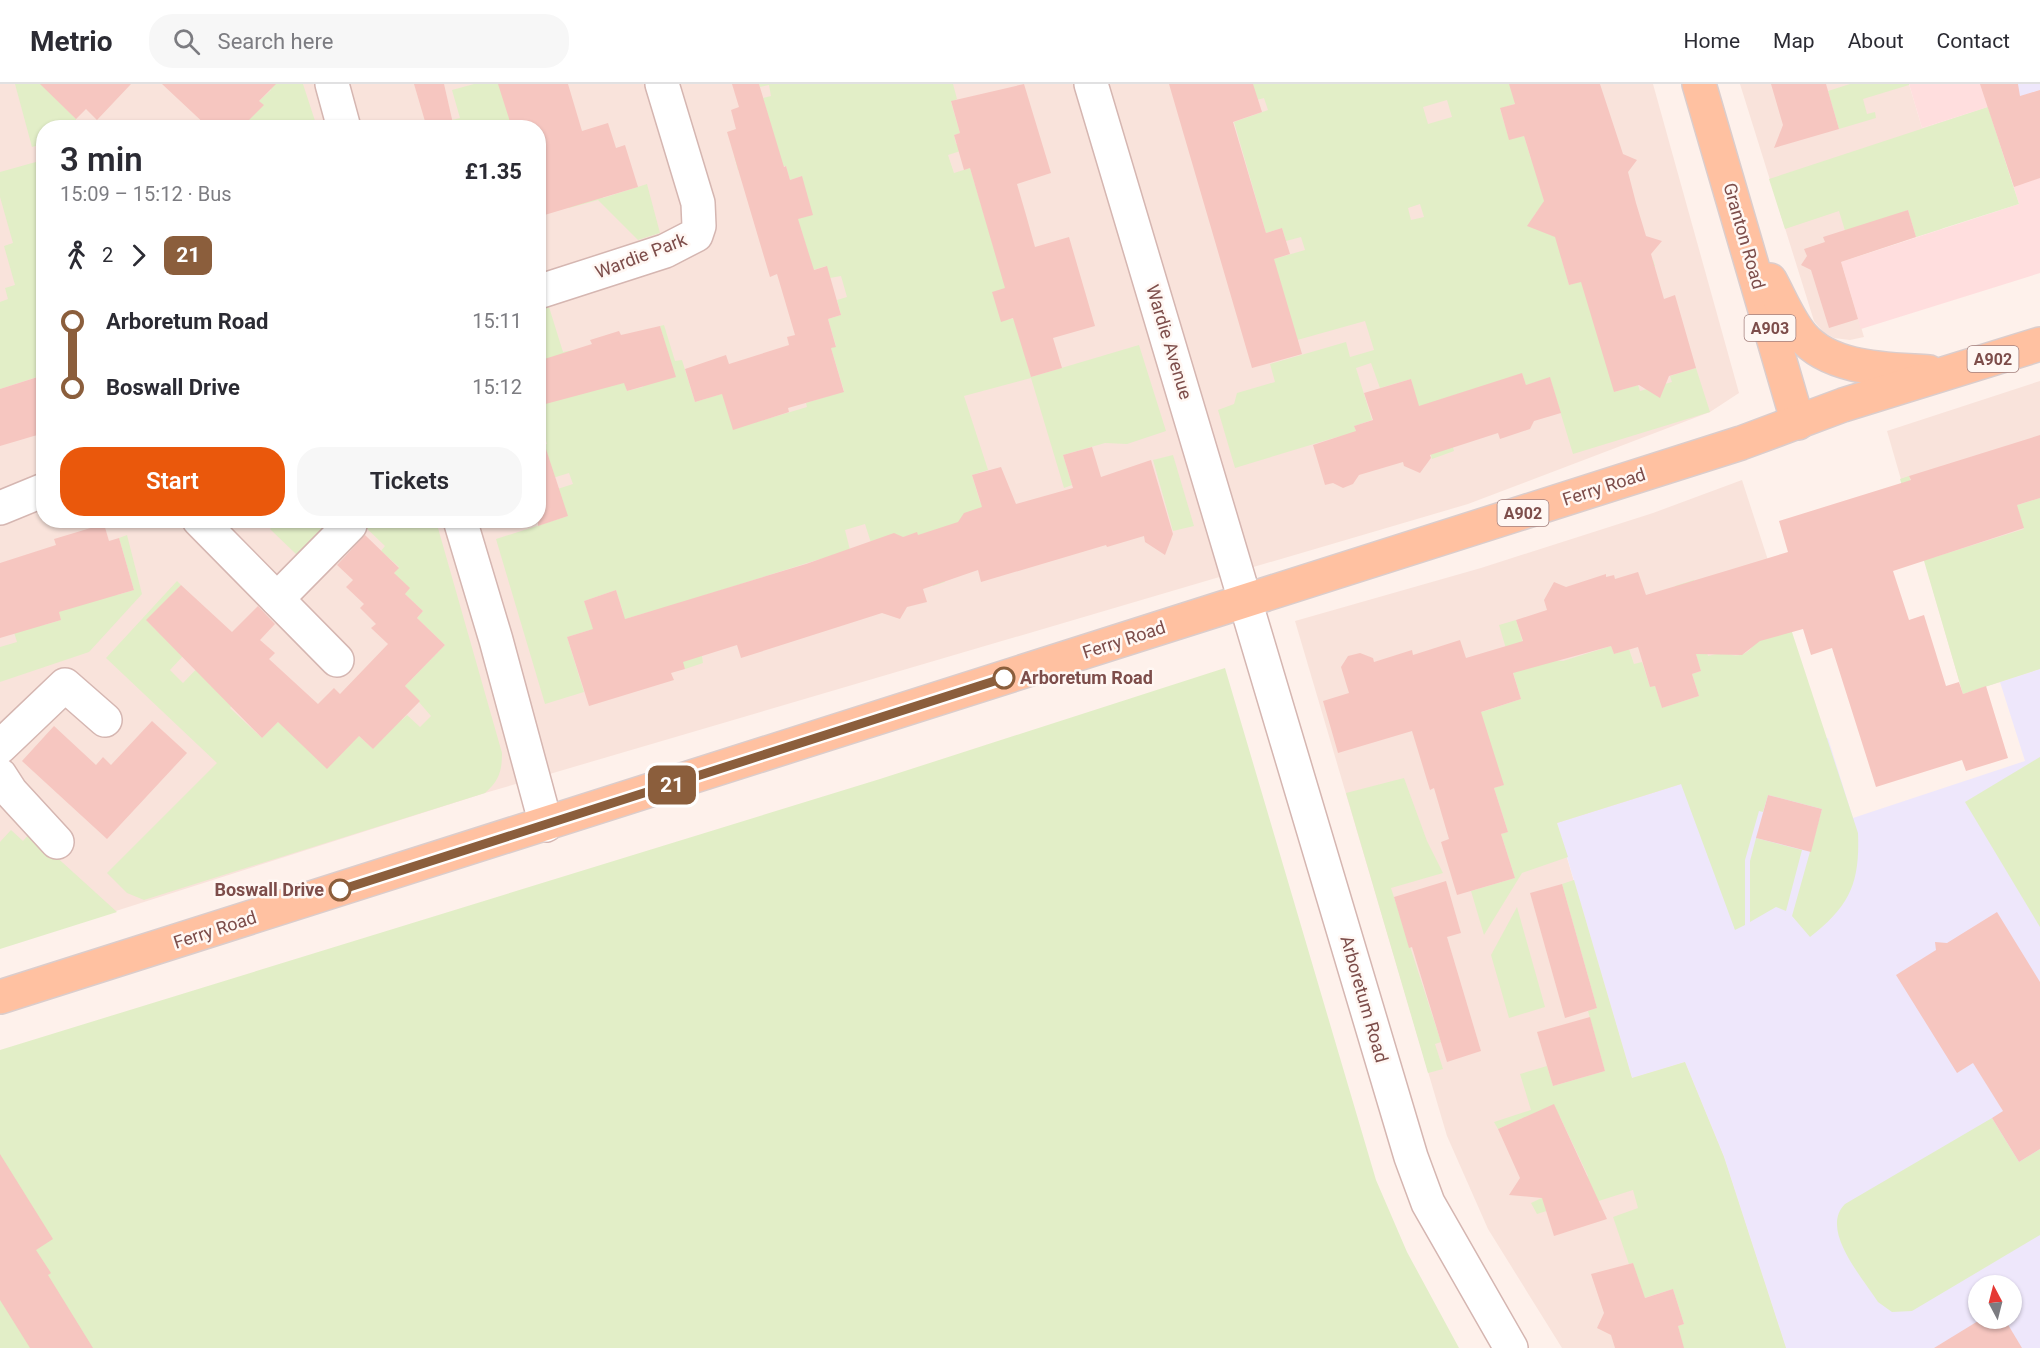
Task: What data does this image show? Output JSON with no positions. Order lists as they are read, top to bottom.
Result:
{
  "streets": {
    "main road": [
      "Granton Road",
      "A903",
      "A902",
      "Ferry Road"
    ],
    "street": ["Wardie Park", "Wardie Avenue", "Arboretum Road"]
  },
  "crossings": [
    ["Granton Road", "Ferry Road"],
    ["Wardie Avenue", "Ferry Road"],
    ["Wardie Avenue", "Arboretum Road"],
    ["Ferry Road", "Arboretum Road"]
  ],
  "places": ["Arboretum Road", "Boswall Drive"],
  "lines": ["bus line 21"],
  "north": "top",
  "page": {
    "header": "Metrio",
    "search": "Search here",
    "nav": [
      "Home",
      "Map",
      "About",
      "Contact"
    ],
    "on_map": "21",
    "heading": ["3 min", "15:09 – 15:12 · Bus", "£1.35"],
    "legs": ["2", "21"],
    "list": [
      {
        "name": "Arboretum Road",
        "value": "15:11"
      },
      {
        "name": "Boswall Drive",
        "value": "15:12"
      }
    ],
    "buttons": ["Start", "Tickets"]
  }
}
